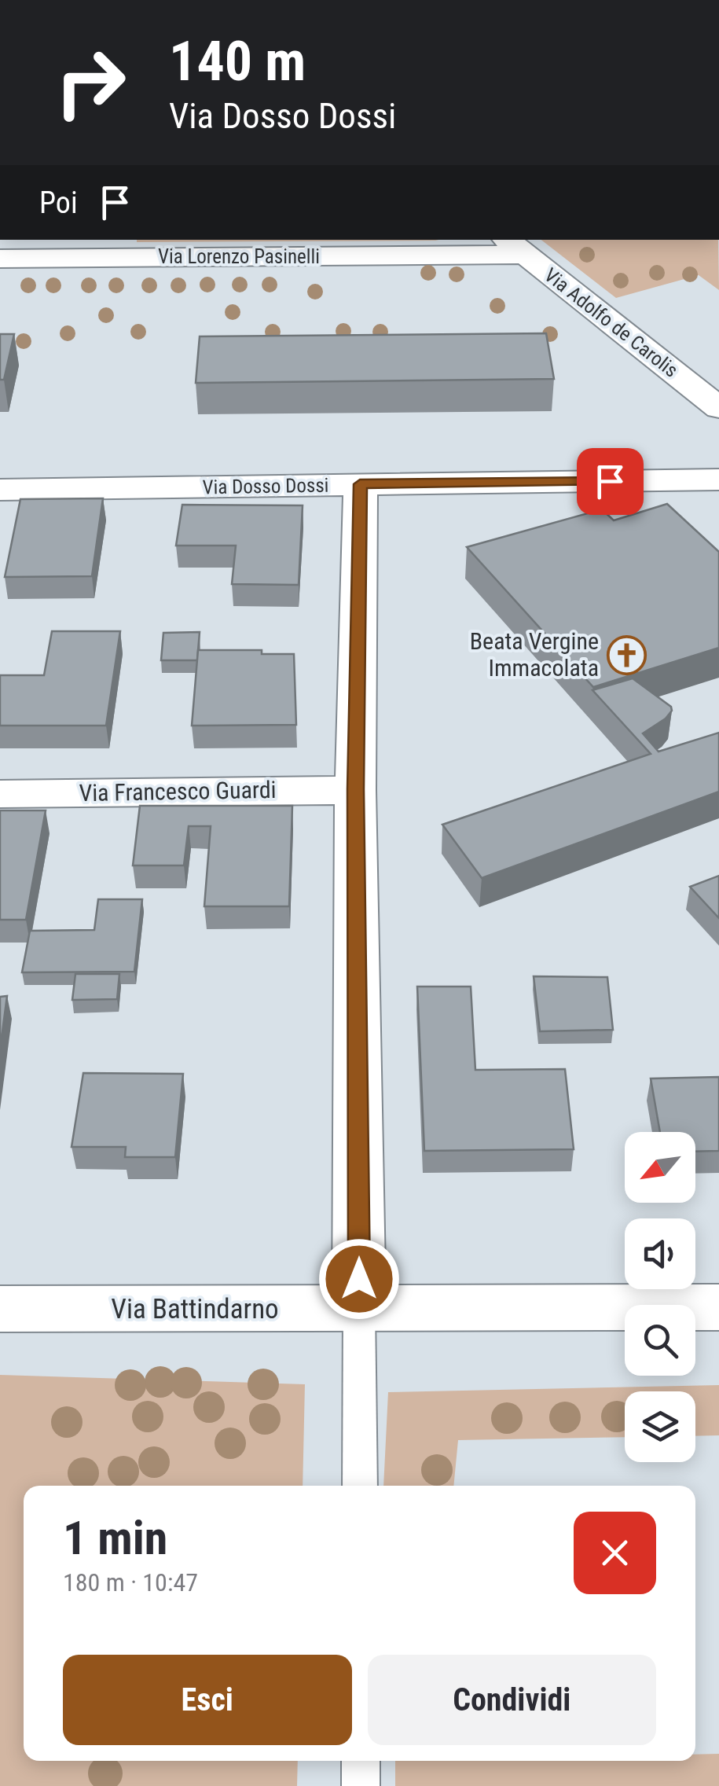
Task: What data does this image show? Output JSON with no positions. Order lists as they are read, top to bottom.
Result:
{
  "streets": {
    "street": [
      "Via Lorenzo Pasinelli",
      "Via Adolfo de Carolis",
      "Via Dosso Dossi",
      "Via Francesco Guardi",
      "Via Battindarno"
    ]
  },
  "crossings": [
    ["Via Lorenzo Pasinelli", "Via Adolfo de Carolis"]
  ],
  "places": {
    "church": ["Beata Vergine Immacolata"]
  },
  "north": "bottom left",
  "page": {
    "turn": ["140 m", "Via Dosso Dossi"],
    "then": "Poi",
    "heading": ["1 min", "180 m · 10:47"],
    "buttons": ["Esci", "Condividi"]
  }
}
